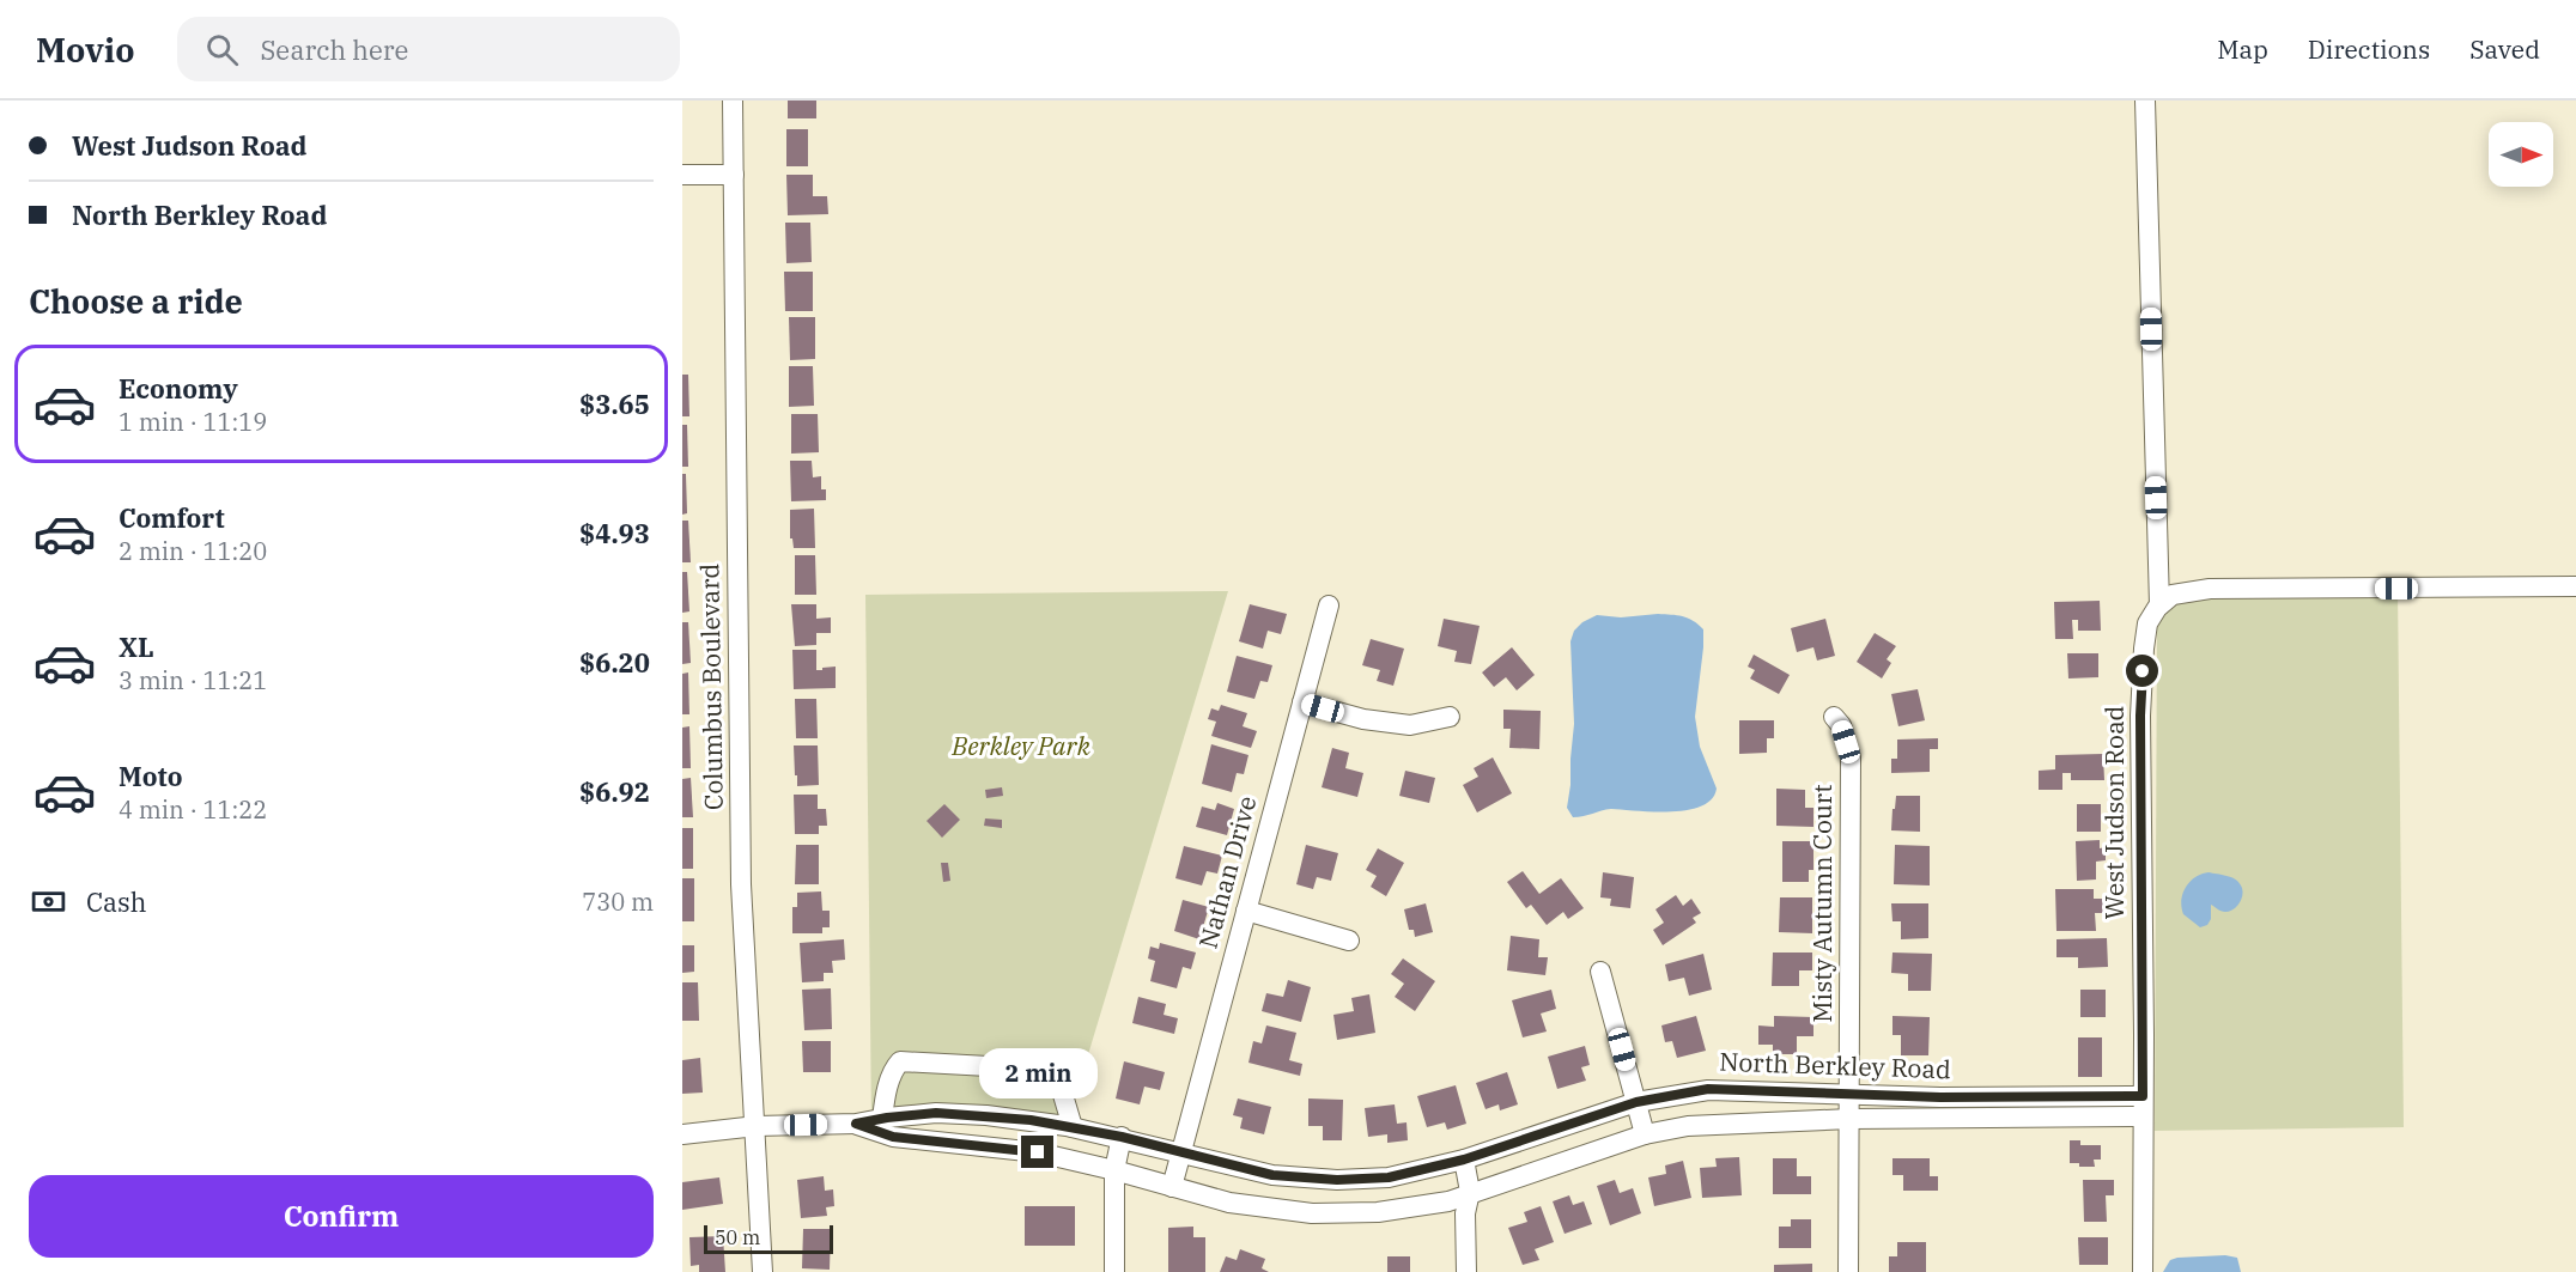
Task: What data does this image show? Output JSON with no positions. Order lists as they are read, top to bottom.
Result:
{
  "streets": {
    "street": [
      "Columbus Boulevard",
      "West Judson Road",
      "Nathan Drive",
      "Misty Autumn Court",
      "North Berkley Road"
    ]
  },
  "crossings": [
    ["Columbus Boulevard", "North Berkley Road"],
    ["West Judson Road", "North Berkley Road"],
    ["Nathan Drive", "North Berkley Road"],
    ["Misty Autumn Court", "North Berkley Road"]
  ],
  "parks": ["Berkley Park"],
  "scale_bar": "50 m",
  "north": "right",
  "page": {
    "header": "Movio",
    "search": "Search here",
    "nav": ["Map", "Directions", "Saved"],
    "banner": ["West Judson Road", "North Berkley Road"],
    "heading": "Choose a ride",
    "list": [
      {
        "name": "Economy",
        "note": "1 min · 11:19",
        "value": "$3.65"
      },
      {
        "name": "Comfort",
        "note": "2 min · 11:20",
        "value": "$4.93"
      },
      {
        "name": "XL",
        "note": "3 min · 11:21",
        "value": "$6.20"
      },
      {
        "name": "Moto",
        "note": "4 min · 11:22",
        "value": "$6.92"
      }
    ],
    "pay": ["Cash", "730 m"],
    "bubble": "2 min",
    "buttons": "Confirm",
    "scale": "50 m"
  }
}
